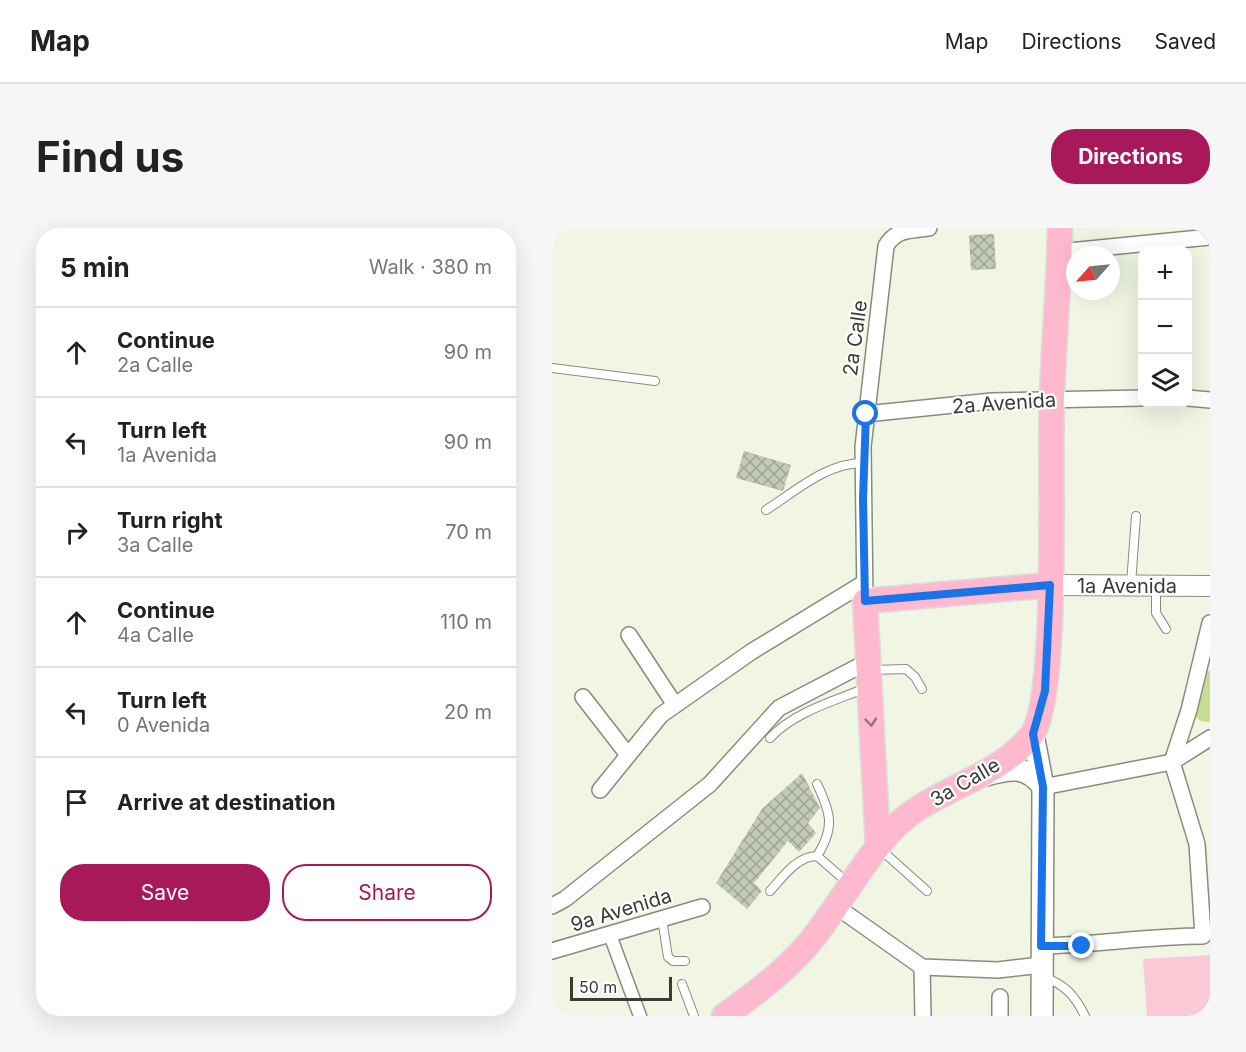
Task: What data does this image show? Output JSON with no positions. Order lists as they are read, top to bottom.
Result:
{
  "streets": {
    "main road": ["1a Avenida", "3a Calle"],
    "street": ["2a Calle", "2a Avenida", "9a Avenida"]
  },
  "crossings": [
    ["2a Calle", "2a Avenida"],
    ["2a Calle", "1a Avenida"]
  ],
  "scale_bar": "50 m",
  "north": "bottom left",
  "page": {
    "header": "Map",
    "nav": ["Map", "Directions", "Saved"],
    "buttons": [
      "Directions",
      ["Save", "Share"]
    ],
    "title": "Find us",
    "heading": ["5 min", "Walk · 380 m"],
    "map_buttons": ["+", "−"],
    "list": [
      ["Continue", "2a Calle", "90 m"],
      ["Turn left", "1a Avenida", "90 m"],
      ["Turn right", "3a Calle", "70 m"],
      ["Continue", "4a Calle", "110 m"],
      ["Turn left", "0 Avenida", "20 m"],
      "Arrive at destination"
    ],
    "scale": "50 m"
  }
}
